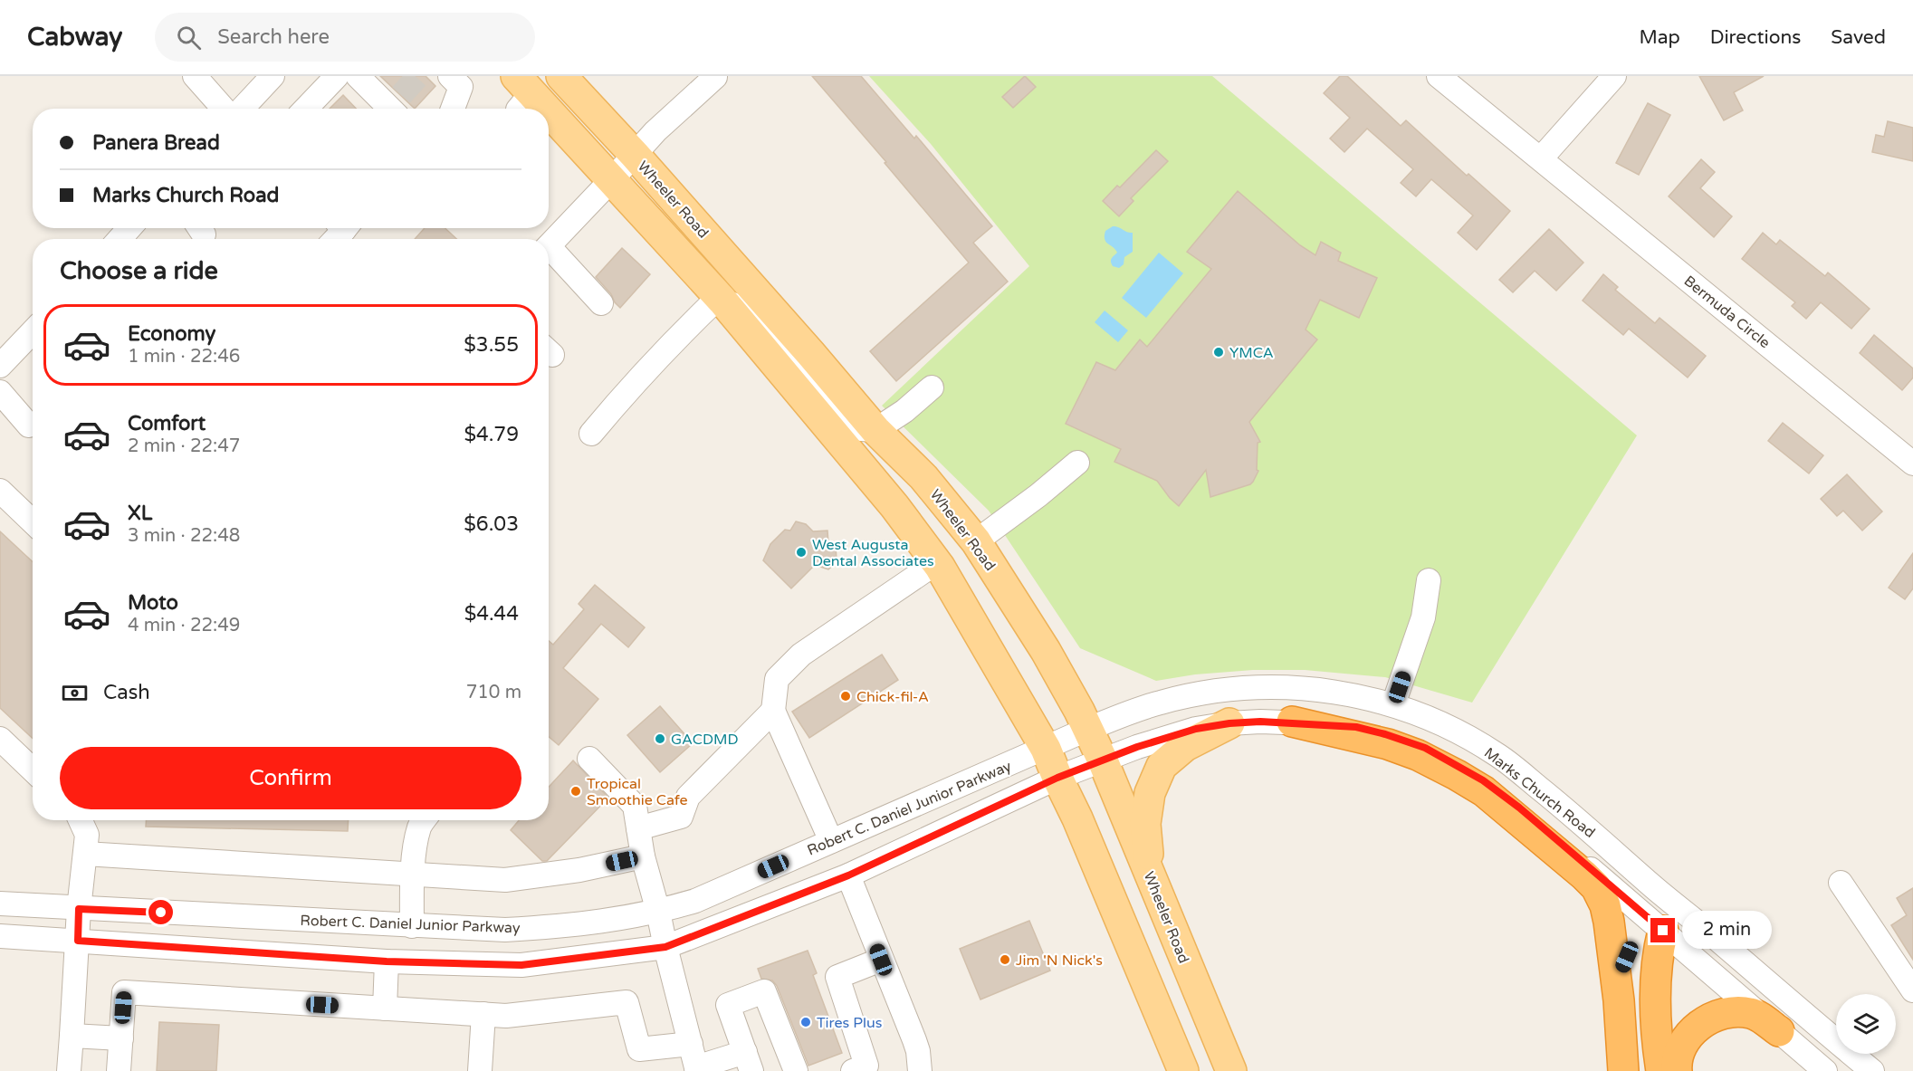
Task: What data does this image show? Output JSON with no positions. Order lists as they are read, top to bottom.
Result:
{
  "streets": {
    "main road": ["Wheeler Road"],
    "street": ["Bermuda Circle", "Marks Church Road", "Robert C. Daniel Junior Parkway"]
  },
  "crossings": [
    ["Wheeler Road", "Marks Church Road"],
    ["Marks Church Road", "Robert C. Daniel Junior Parkway"]
  ],
  "places": [
    "YMCA",
    "West Augusta Dental Associates",
    "Chick-fil-A",
    "GACDMD",
    "Tropical Smoothie Cafe",
    "Jim 'N Nick's",
    "Tires Plus"
  ],
  "page": {
    "header": "Cabway",
    "search": "Search here",
    "nav": ["Map", "Directions", "Saved"],
    "banner": ["Panera Bread", "Marks Church Road"],
    "heading": "Choose a ride",
    "list": [
      {
        "name": "Economy",
        "note": "1 min · 22:46",
        "value": "$3.55"
      },
      {
        "name": "Comfort",
        "note": "2 min · 22:47",
        "value": "$4.79"
      },
      {
        "name": "XL",
        "note": "3 min · 22:48",
        "value": "$6.03"
      },
      {
        "name": "Moto",
        "note": "4 min · 22:49",
        "value": "$4.44"
      }
    ],
    "pay": ["Cash", "710 m"],
    "buttons": "Confirm",
    "bubble": "2 min"
  }
}
